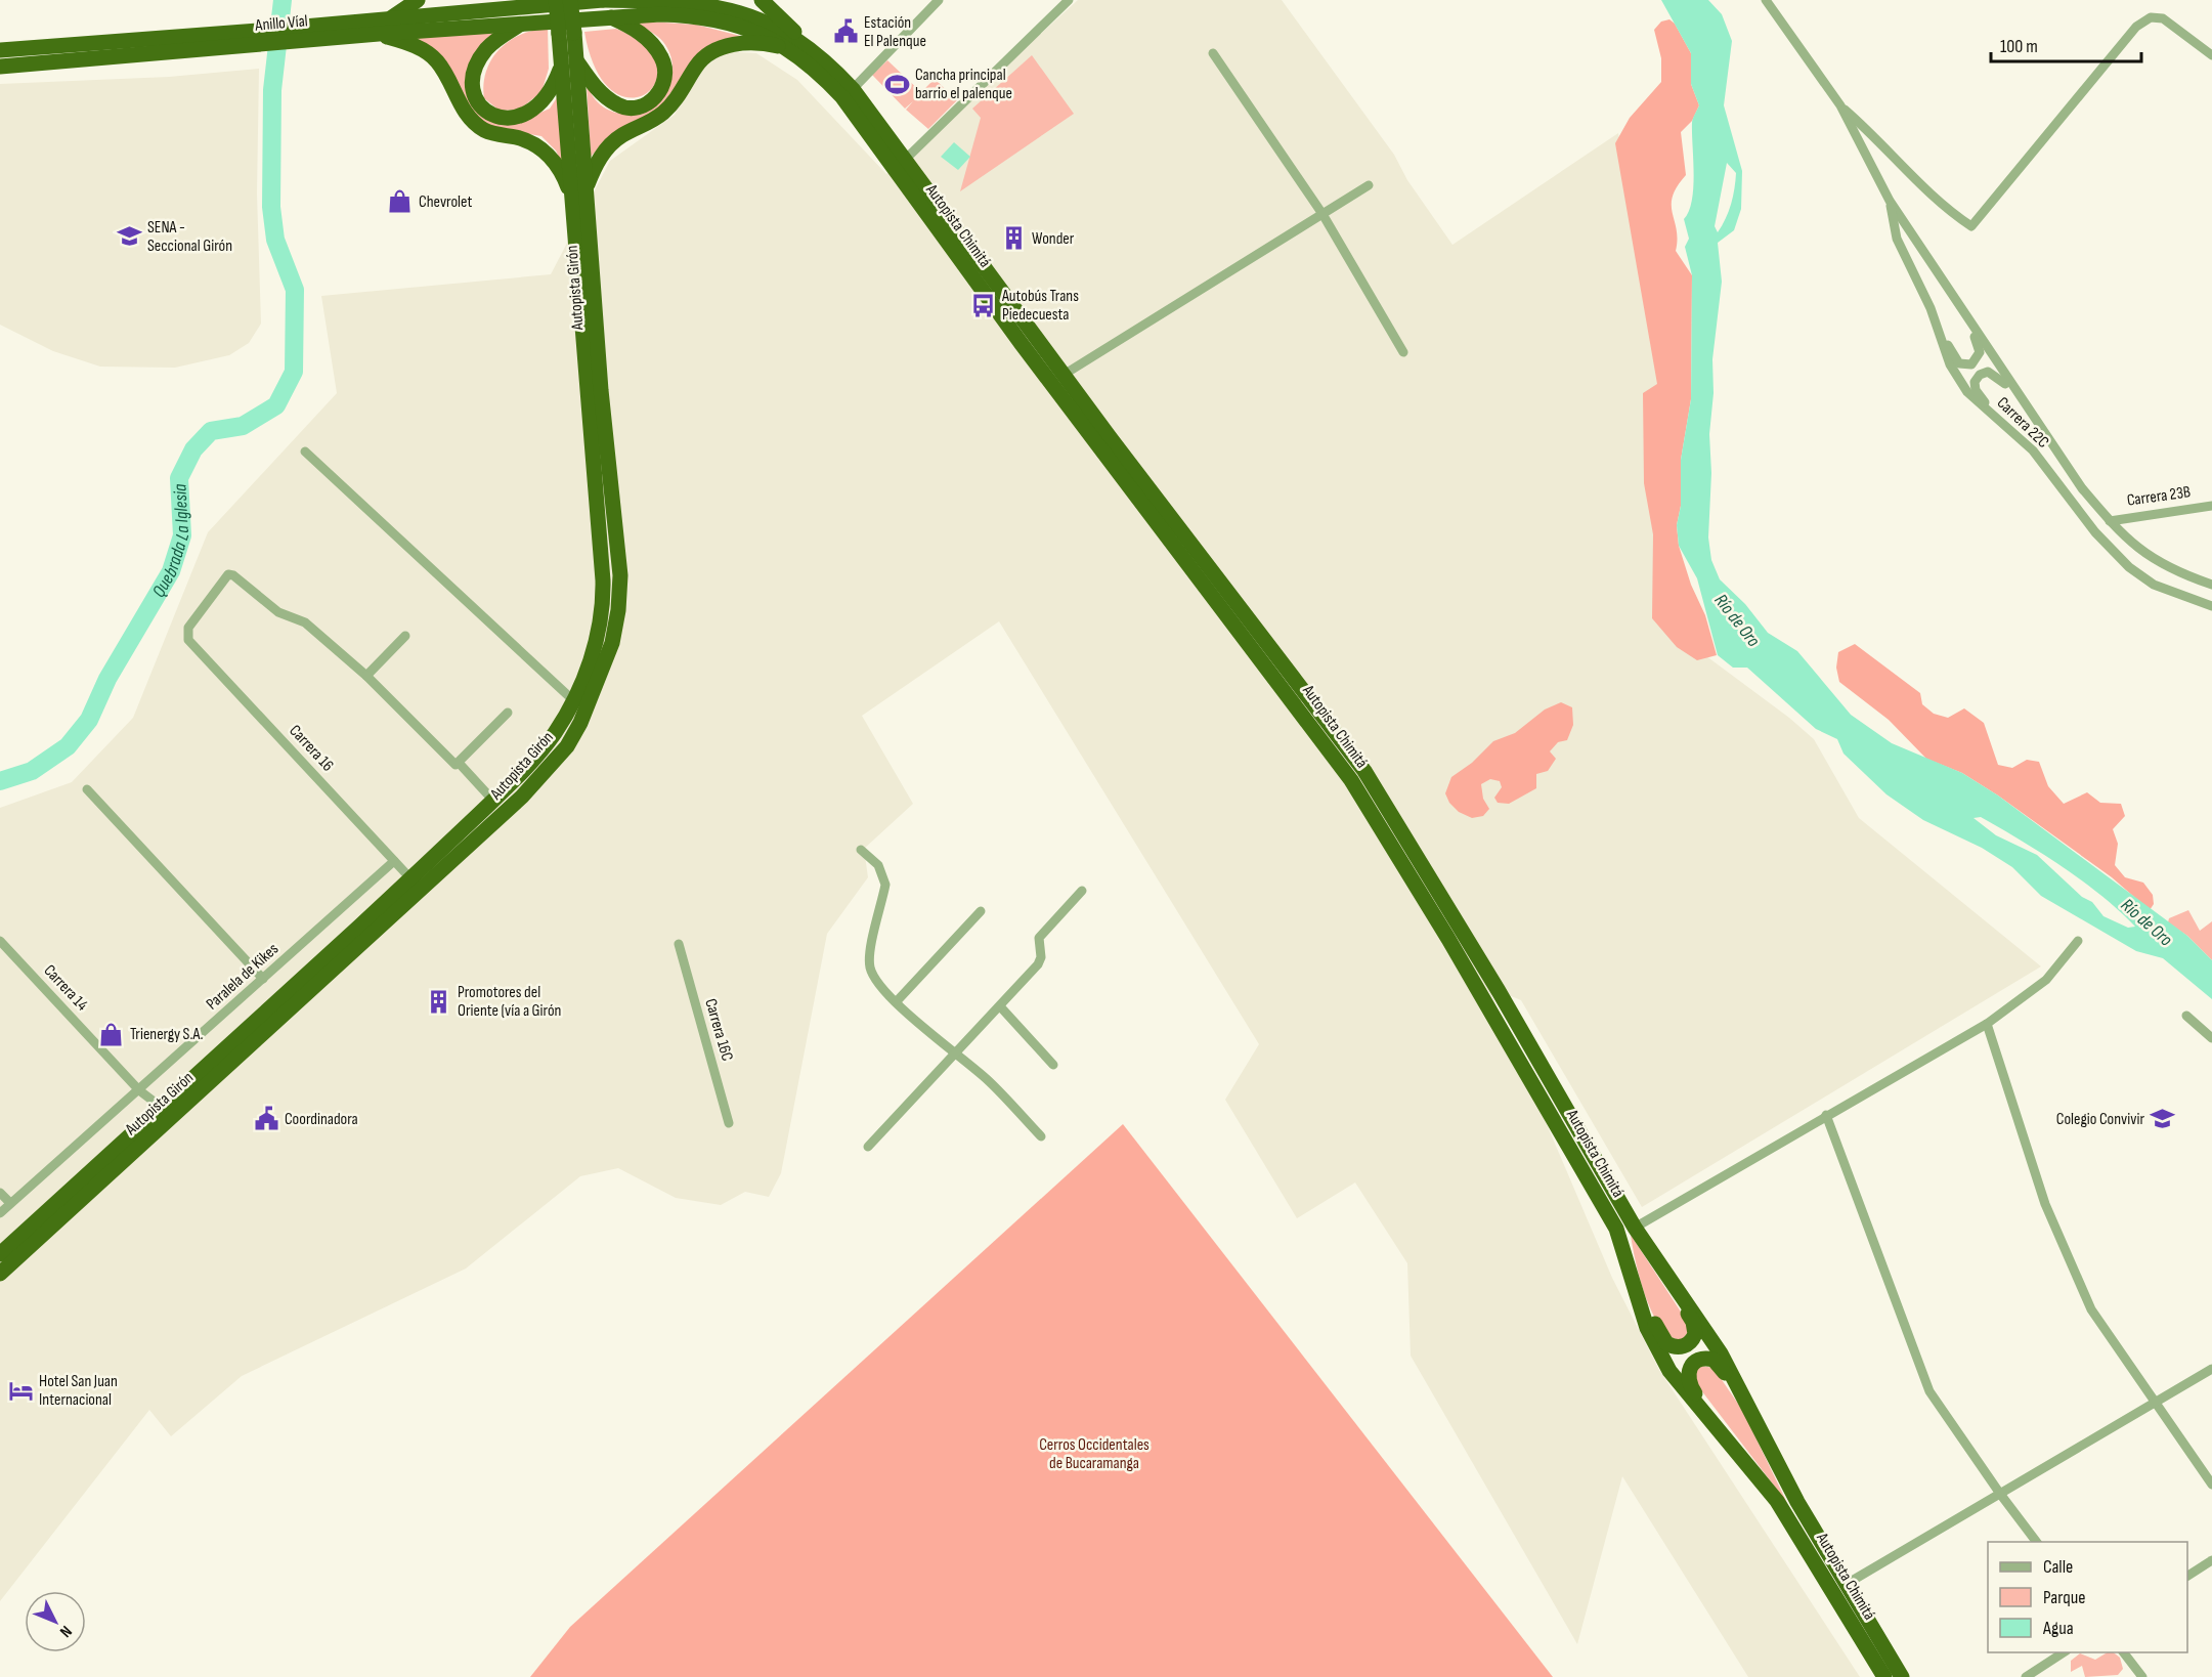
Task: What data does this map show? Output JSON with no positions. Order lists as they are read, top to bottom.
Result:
{
  "streets": {
    "highway": ["Anillo Víal", "Autopista Chimitá", "Autopista Girón"],
    "street": [
      "Carrera 22C",
      "Carrera 23B",
      "Carrera 16",
      "Paralela de Kikes",
      "Carrera 14",
      "Carrera 16C"
    ]
  },
  "crossings": [
    ["Anillo Víal", "Autopista Chimitá"],
    ["Anillo Víal", "Autopista Girón"],
    ["Autopista Chimitá", "Autopista Girón"],
    ["Autopista Girón", "Carrera 16"],
    ["Autopista Girón", "Carrera 14"],
    ["Carrera 22C", "Carrera 23B"],
    ["Carrera 16", "Paralela de Kikes"],
    ["Paralela de Kikes", "Carrera 14"]
  ],
  "water": ["Quebrada La Iglesia", "Río de Oro"],
  "parks": ["Cerros Occidentales de Bucaramanga"],
  "places": {
    "public building": ["Estación El Palenque", "Coordinadora"],
    "sports": ["Cancha principal barrio el palenque"],
    "shop": ["Chevrolet", "Trienergy S.A."],
    "school or university": ["SENA - Seccional Girón", "Colegio Convivir"],
    "building": ["Wonder", "Promotores del Oriente (vía a Girón"],
    "bus stop": ["Autobús Trans Piedecuesta"],
    "hotel": ["Hotel San Juan Internacional"]
  },
  "legend": ["Calle", "Parque", "Agua"],
  "scale_bar": "100 m",
  "north": "bottom right"
}
